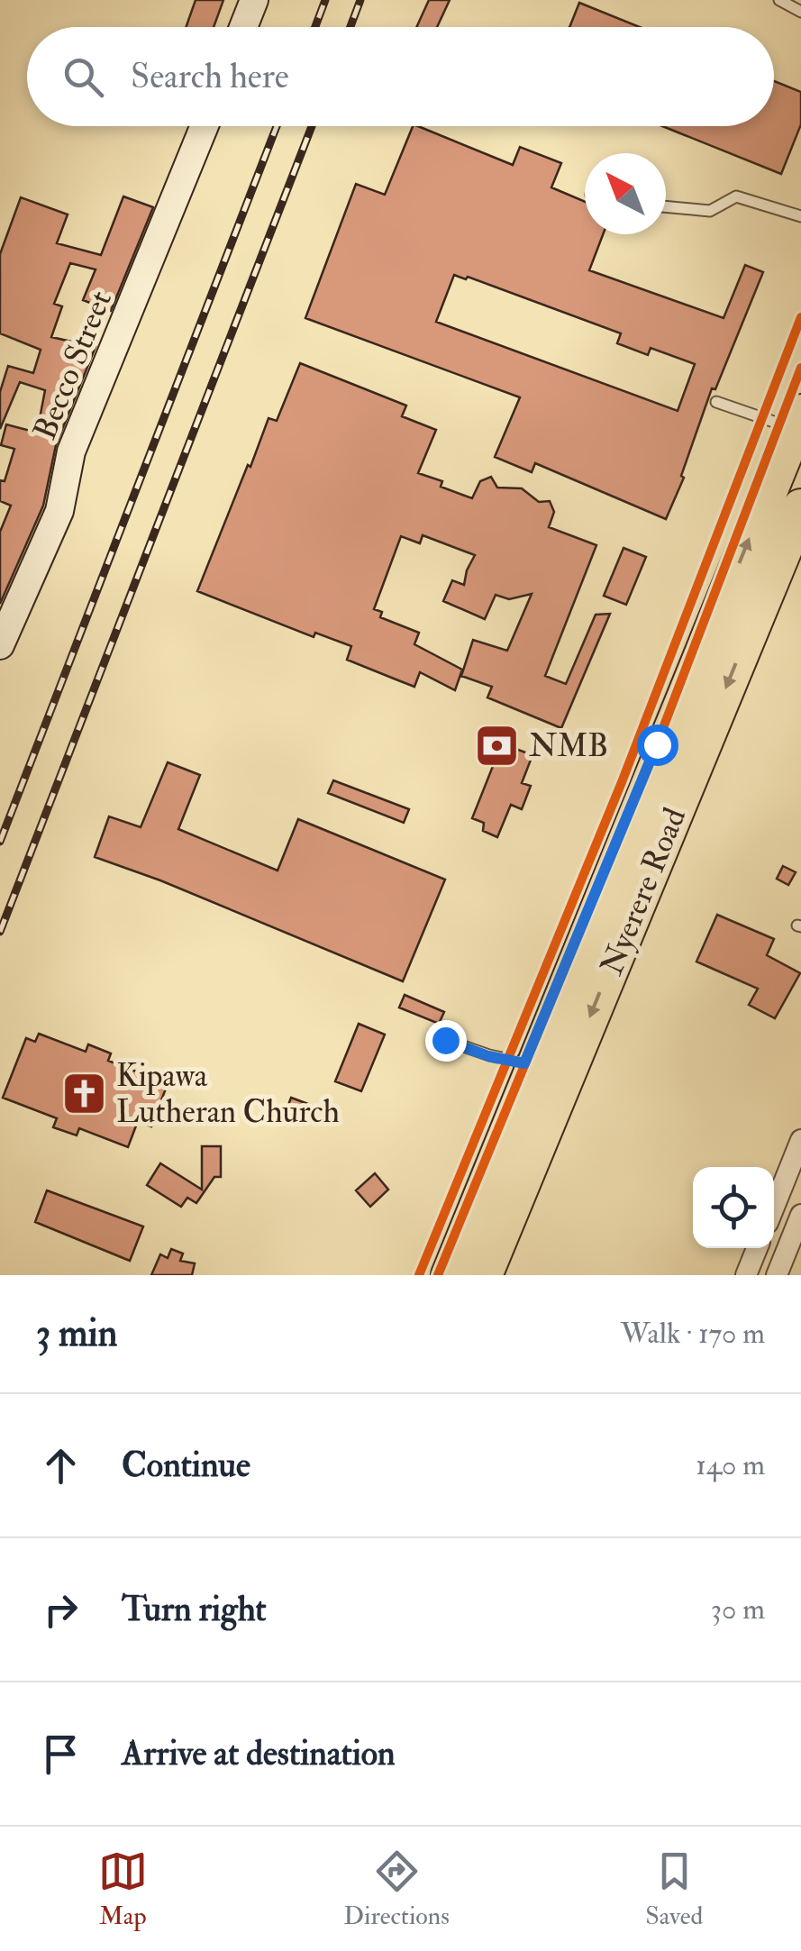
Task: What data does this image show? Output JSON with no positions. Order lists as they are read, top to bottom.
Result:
{
  "streets": {
    "highway": ["Nyerere Road"],
    "street": ["Becco Street"]
  },
  "places": {
    "bank": ["NMB"],
    "church": ["Kipawa Lutheran Church"]
  },
  "north": "top left",
  "page": {
    "search": "Search here",
    "heading": ["3 min", "Walk · 170 m"],
    "list": [
      ["Continue", "140 m"],
      ["Turn right", "30 m"],
      "Arrive at destination"
    ],
    "nav": ["Map", "Directions", "Saved"]
  }
}
